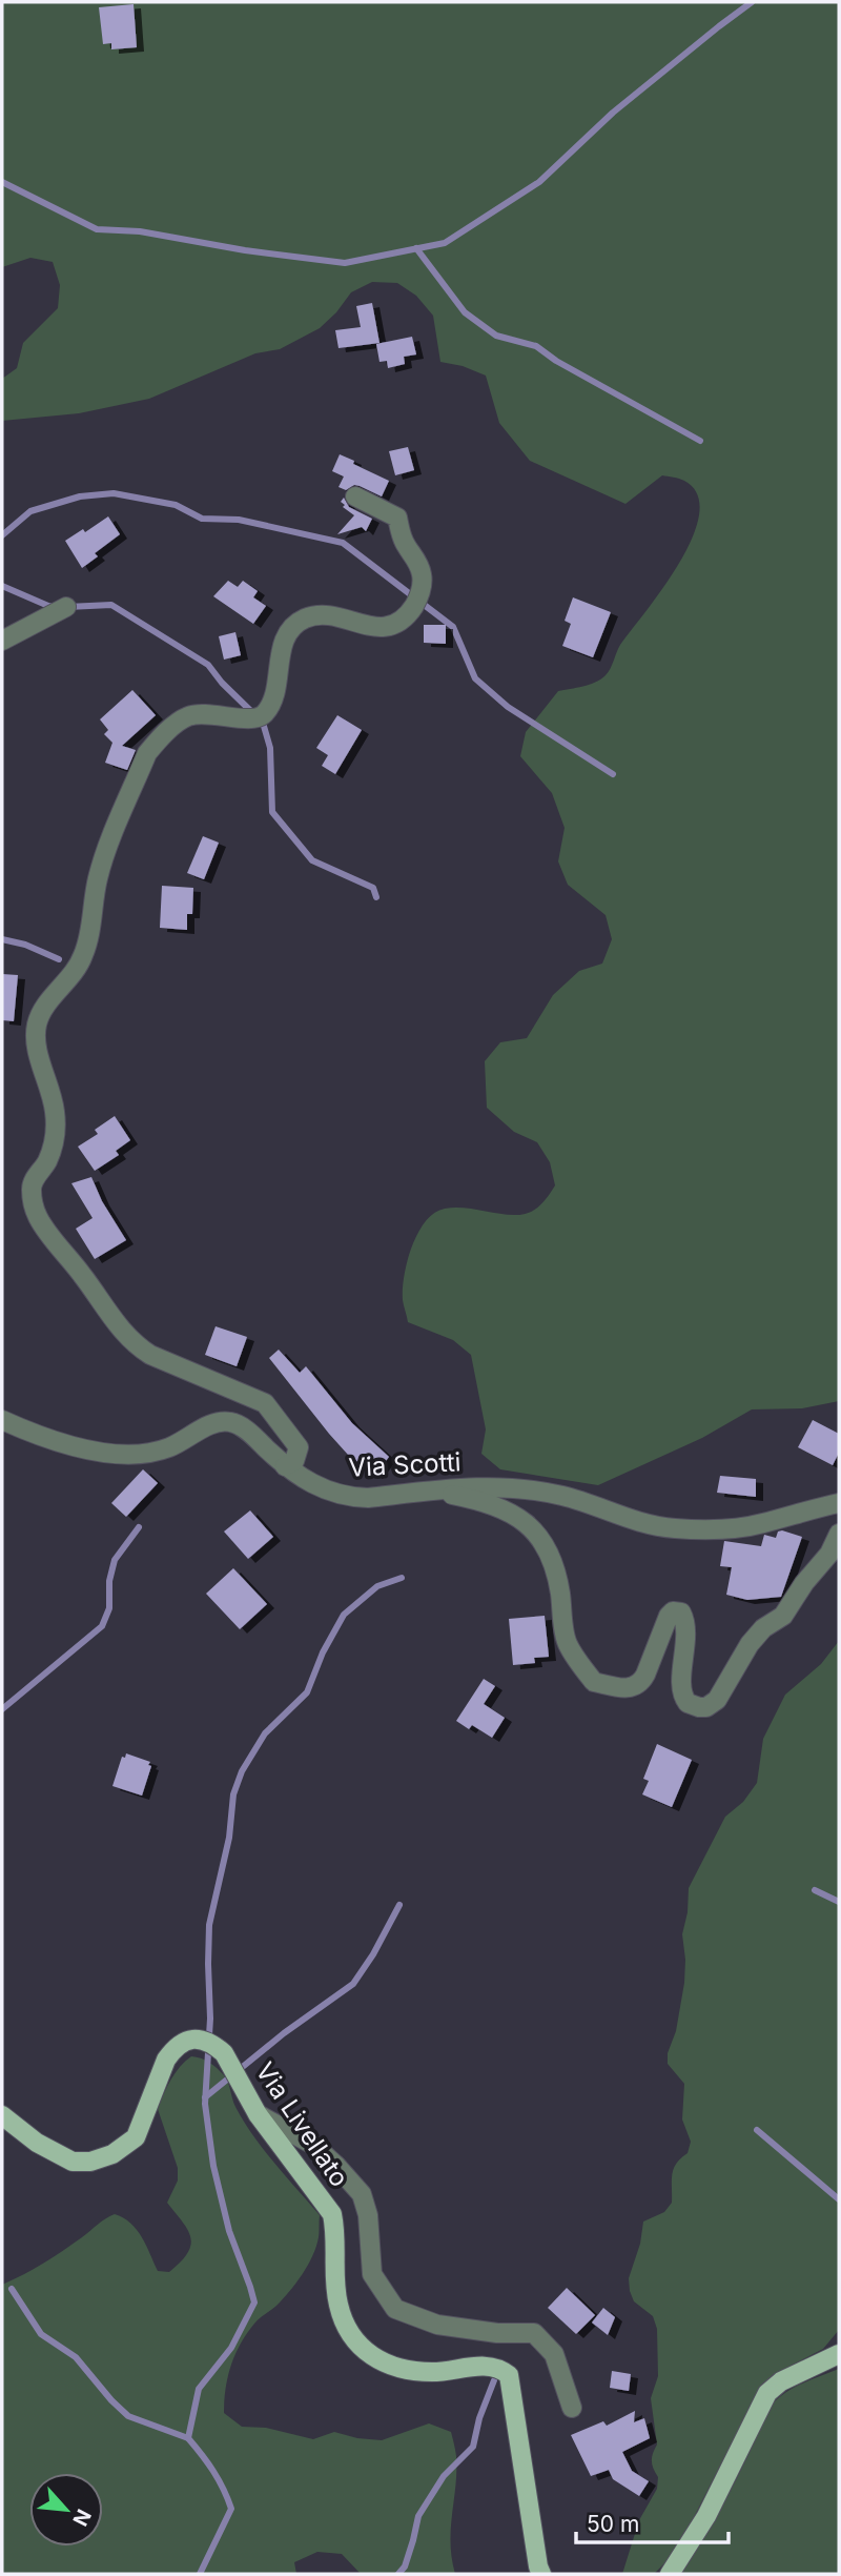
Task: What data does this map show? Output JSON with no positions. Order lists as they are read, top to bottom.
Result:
{
  "streets": {
    "main road": ["Via Livellato"],
    "street": ["Via Scotti"]
  },
  "scale_bar": "50 m",
  "north": "bottom right"
}
